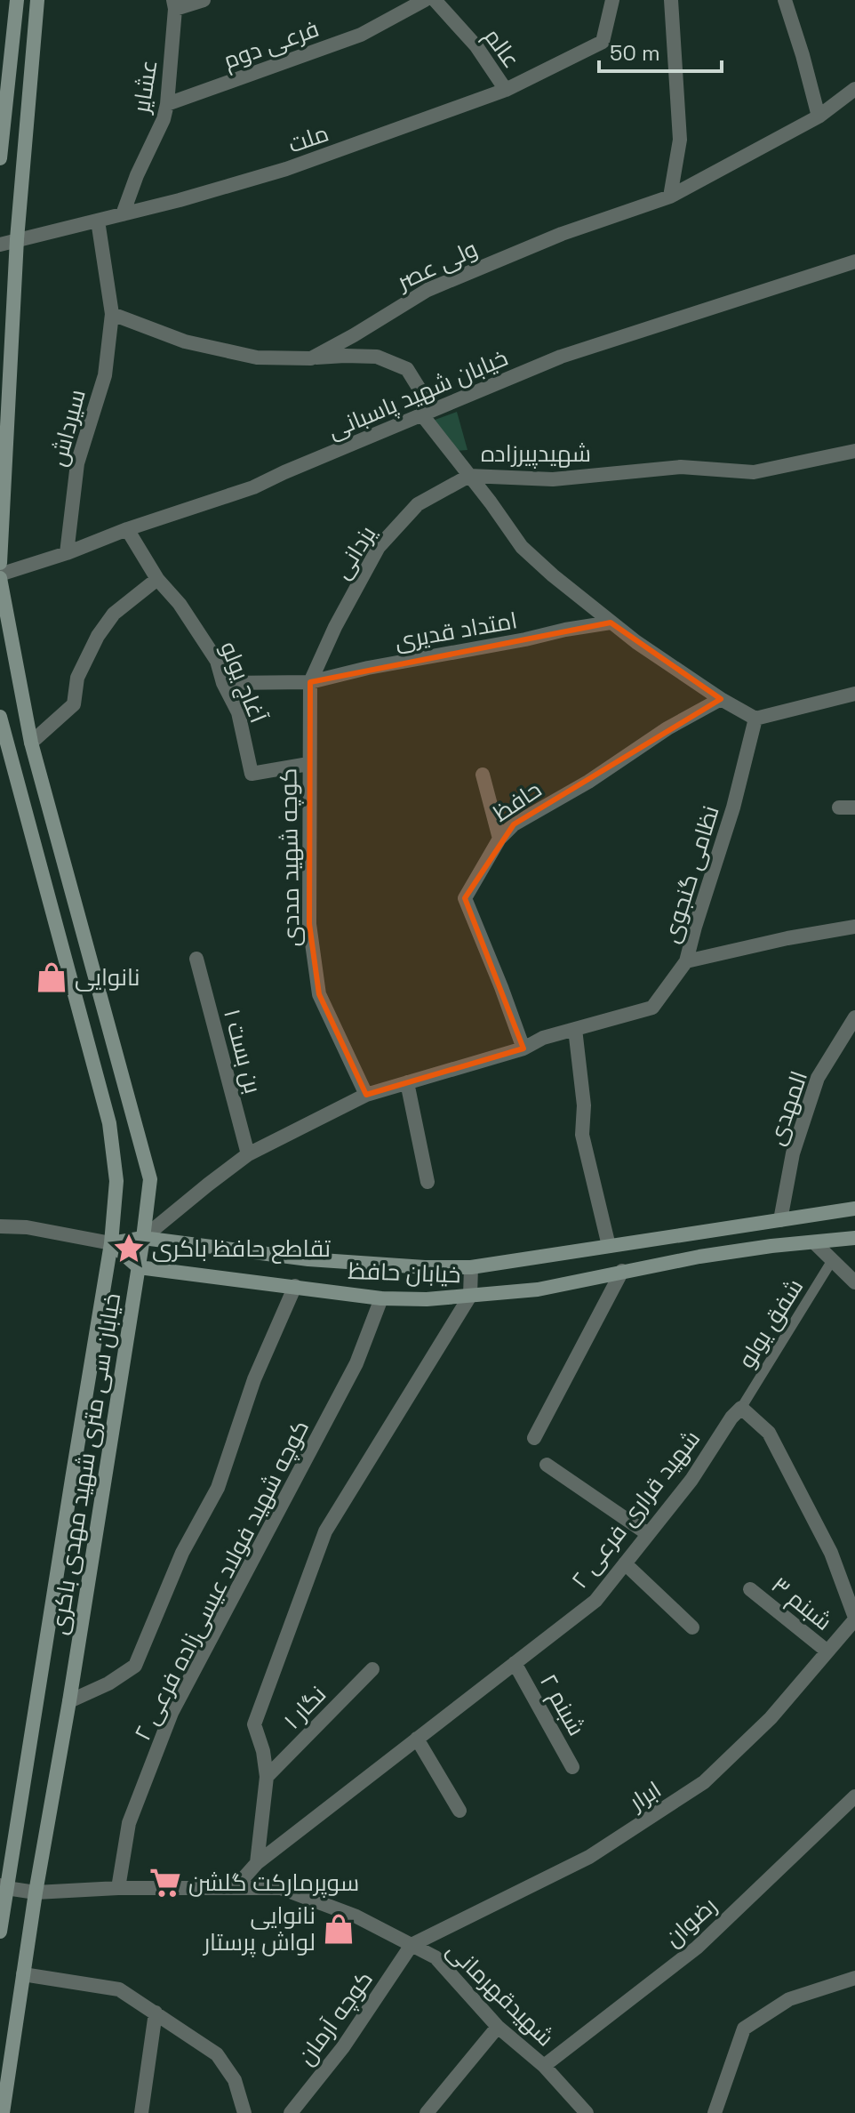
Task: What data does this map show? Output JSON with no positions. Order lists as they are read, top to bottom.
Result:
{
  "streets": {
    "main road": ["خیابان حافظ", "خیابان سی متری شهید مهدی باکری"],
    "street": [
      "فرعی دوم",
      "عالم",
      "عشایر",
      "ملت",
      "ولی عصر",
      "خیابان شهید پاسبانی",
      "سیرداش",
      "شهیدپیرزاده",
      "یزدانی",
      "امتداد قدیری",
      "آغاج یولو",
      "حافظ",
      "کوچه شهید مددی",
      "نظامی گنجوی",
      "بن بست ۱",
      "المهدی",
      "شهید قراری فرعی ۲",
      "کوچه شهید فولاد عیسی‌زاده فرعی ۲",
      "شبنم ۳",
      "شبنم ۲",
      "نگار ۱",
      "ابرار",
      "رضوان",
      "شهیدقهرمانی",
      "کوچه آرمان"
    ],
    "lane": ["شفق یولو"]
  },
  "crossings": [
    ["فرعی دوم", "عشایر"],
    ["عالم", "ملت"],
    ["عشایر", "ملت"],
    ["ولی عصر", "سیرداش"],
    ["خیابان شهید پاسبانی", "سیرداش"],
    ["خیابان شهید پاسبانی", "آغاج یولو"],
    ["خیابان شهید پاسبانی", "خیابان سی متری شهید مهدی باکری"],
    ["شهیدپیرزاده", "یزدانی"],
    ["شهیدپیرزاده", "امتداد قدیری"],
    ["شهیدپیرزاده", "حافظ"],
    ["یزدانی", "امتداد قدیری"],
    ["یزدانی", "کوچه شهید مددی"],
    ["امتداد قدیری", "آغاج یولو"],
    ["امتداد قدیری", "کوچه شهید مددی"],
    ["آغاج یولو", "کوچه شهید مددی"],
    ["حافظ", "نظامی گنجوی"],
    ["کوچه شهید مددی", "نظامی گنجوی"],
    ["المهدی", "خیابان حافظ"],
    ["خیابان حافظ", "خیابان سی متری شهید مهدی باکری"],
    ["خیابان حافظ", "کوچه شهید فولاد عیسی‌زاده فرعی ۲"],
    ["شفق یولو", "شهید قراری فرعی ۲"],
    ["خیابان سی متری شهید مهدی باکری", "شهیدقهرمانی"],
    ["شهید قراری فرعی ۲", "شبنم ۲"],
    ["شهید قراری فرعی ۲", "شهیدقهرمانی"],
    ["کوچه شهید فولاد عیسی‌زاده فرعی ۲", "شهیدقهرمانی"],
    ["شبنم ۳", "ابرار"],
    ["ابرار", "شهیدقهرمانی"],
    ["ابرار", "کوچه آرمان"],
    ["رضوان", "شهیدقهرمانی"],
    ["شهیدقهرمانی", "کوچه آرمان"]
  ],
  "places": {
    "shop": ["نانوایی", "نانوایی لواش پرستار"],
    "place": ["تقاطع حافظ باکری"],
    "supermarket": ["سوپرمارکت گلشن"]
  },
  "scale_bar": "50 m"
}
